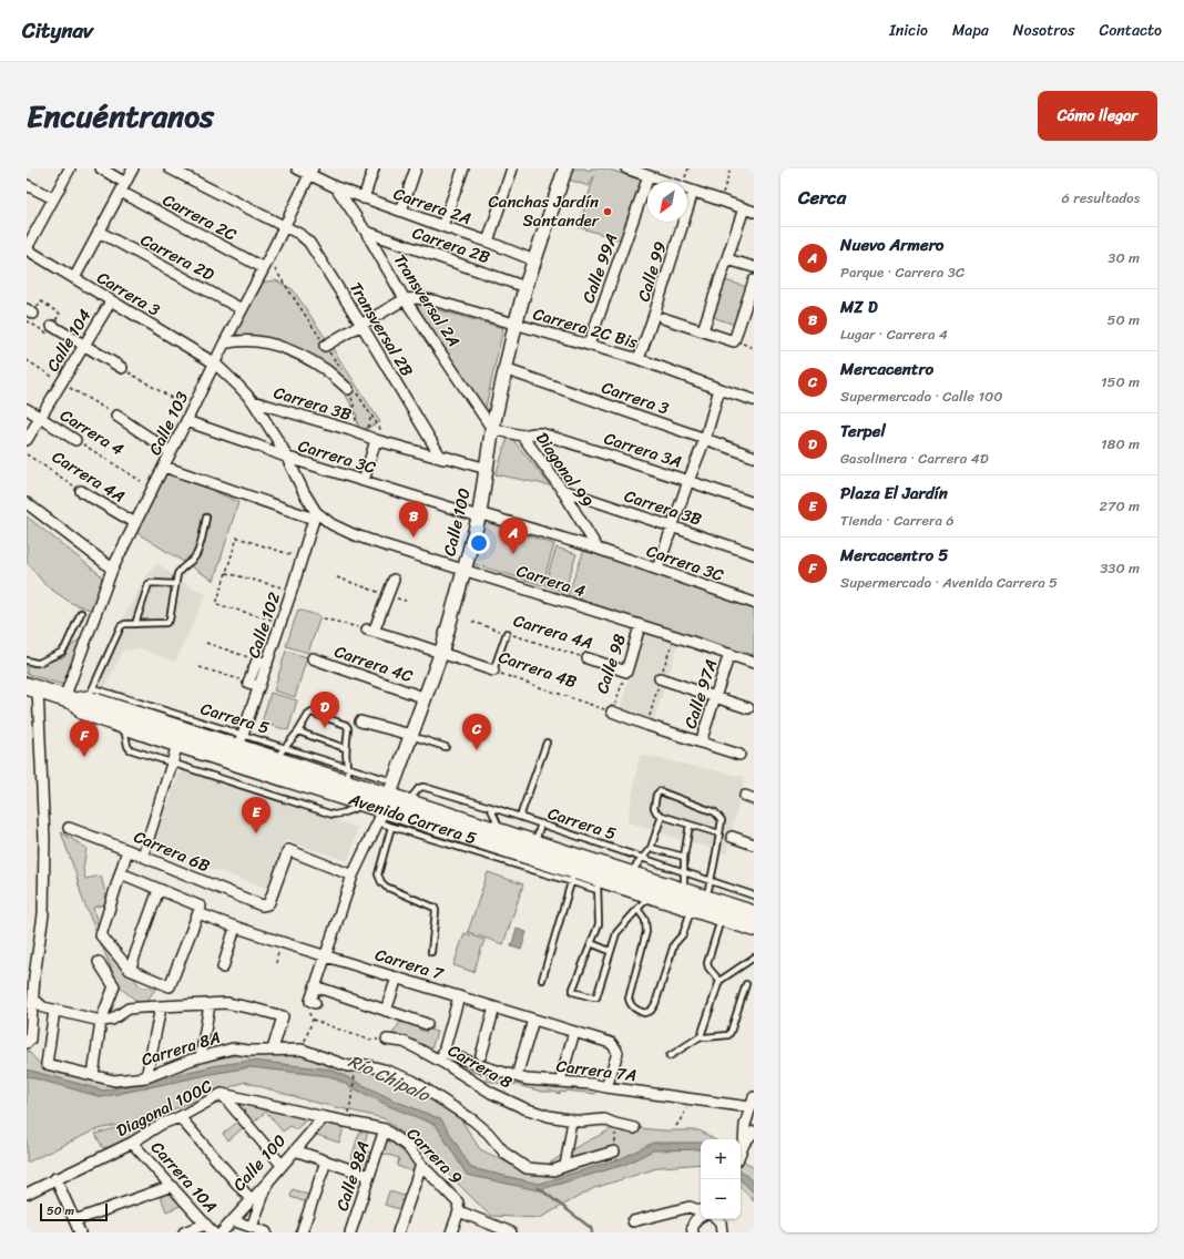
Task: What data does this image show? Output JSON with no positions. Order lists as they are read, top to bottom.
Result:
{
  "streets": {
    "main road": ["Avenida Carrera 5"],
    "street": [
      "Carrera 2A",
      "Carrera 2C",
      "Carrera 2B",
      "Carrera 2D",
      "Calle 99A",
      "Calle 99",
      "Carrera 3",
      "Transversal 2A",
      "Carrera 2C Bis",
      "Transversal 2B",
      "Calle 104",
      "Carrera 3B",
      "Calle 103",
      "Carrera 4",
      "Carrera 3A",
      "Carrera 3C",
      "Diagonal 99",
      "Carrera 4A",
      "Calle 100",
      "Calle 102",
      "Carrera 4C",
      "Calle 98",
      "Carrera 4B",
      "Calle 97A",
      "Carrera 6B",
      "Carrera 7",
      "Carrera 8A",
      "Carrera 8",
      "Carrera 7A",
      "Diagonal 100C",
      "Carrera 9",
      "Calle 98A",
      "Carrera 10A"
    ],
    "lane": ["Carrera 5"]
  },
  "crossings": [
    ["Carrera 2A", "Transversal 2A"],
    ["Carrera 2A", "Calle 103"],
    ["Carrera 2A", "Calle 100"],
    ["Carrera 2C", "Calle 103"],
    ["Carrera 2B", "Transversal 2A"],
    ["Carrera 2B", "Calle 100"],
    ["Carrera 2D", "Calle 103"],
    ["Calle 99A", "Carrera 2C Bis"],
    ["Calle 99", "Carrera 2C Bis"],
    ["Carrera 3", "Calle 104"],
    ["Carrera 3", "Carrera 3B"],
    ["Carrera 3", "Calle 103"],
    ["Carrera 3", "Carrera 4"],
    ["Carrera 3", "Carrera 3C"],
    ["Carrera 3", "Calle 100"],
    ["Carrera 3", "Calle 102"],
    ["Transversal 2A", "Carrera 2C Bis"],
    ["Transversal 2A", "Diagonal 99"],
    ["Transversal 2A", "Calle 100"],
    ["Carrera 2C Bis", "Calle 100"],
    ["Transversal 2B", "Carrera 3B"],
    ["Transversal 2B", "Calle 103"],
    ["Calle 104", "Carrera 4"],
    ["Carrera 3B", "Diagonal 99"],
    ["Carrera 3B", "Calle 100"],
    ["Calle 103", "Carrera 4"],
    ["Calle 103", "Carrera 3C"],
    ["Calle 103", "Carrera 4A"],
    ["Calle 103", "Avenida Carrera 5"],
    ["Carrera 4", "Calle 100"],
    ["Carrera 4", "Calle 102"],
    ["Carrera 4", "Calle 98"],
    ["Carrera 4", "Calle 97A"],
    ["Carrera 3A", "Diagonal 99"],
    ["Carrera 3C", "Diagonal 99"],
    ["Carrera 3C", "Calle 100"],
    ["Diagonal 99", "Calle 100"],
    ["Carrera 4A", "Calle 98"],
    ["Calle 100", "Carrera 4C"],
    ["Calle 100", "Carrera 4B"],
    ["Calle 100", "Carrera 5"],
    ["Calle 100", "Avenida Carrera 5"],
    ["Calle 100", "Carrera 6B"],
    ["Calle 100", "Carrera 7"],
    ["Calle 100", "Diagonal 100C"],
    ["Calle 100", "Carrera 9"],
    ["Calle 102", "Avenida Carrera 5"],
    ["Calle 98", "Carrera 4B"],
    ["Carrera 5", "Avenida Carrera 5"],
    ["Carrera 7", "Carrera 7A"],
    ["Diagonal 100C", "Carrera 9"],
    ["Diagonal 100C", "Carrera 10A"],
    ["Carrera 9", "Calle 98A"]
  ],
  "water": ["Río Chipalo"],
  "places": ["Canchas Jardín Santander"],
  "scale_bar": "50 m",
  "north": "bottom left",
  "page": {
    "header": "Citynav",
    "nav": [
      "Inicio",
      "Mapa",
      "Nosotros",
      "Contacto"
    ],
    "title": "Encuéntranos",
    "buttons": "Cómo llegar",
    "heading": ["Cerca", "6 resultados"],
    "list": [
      {
        "mark": "A",
        "name": "Nuevo Armero",
        "note": "Parque · Carrera 3C",
        "value": "30 m"
      },
      {
        "mark": "B",
        "name": "MZ D",
        "note": "Lugar · Carrera 4",
        "value": "50 m"
      },
      {
        "mark": "C",
        "name": "Mercacentro",
        "note": "Supermercado · Calle 100",
        "value": "150 m"
      },
      {
        "mark": "D",
        "name": "Terpel",
        "note": "Gasolinera · Carrera 4D",
        "value": "180 m"
      },
      {
        "mark": "E",
        "name": "Plaza El Jardín",
        "note": "Tienda · Carrera 6",
        "value": "270 m"
      },
      {
        "mark": "F",
        "name": "Mercacentro 5",
        "note": "Supermercado · Avenida Carrera 5",
        "value": "330 m"
      }
    ],
    "pins": [
      "B",
      "A",
      "D",
      "C",
      "F",
      "E"
    ],
    "map_buttons": ["+", "−"],
    "scale": "50 m"
  }
}
